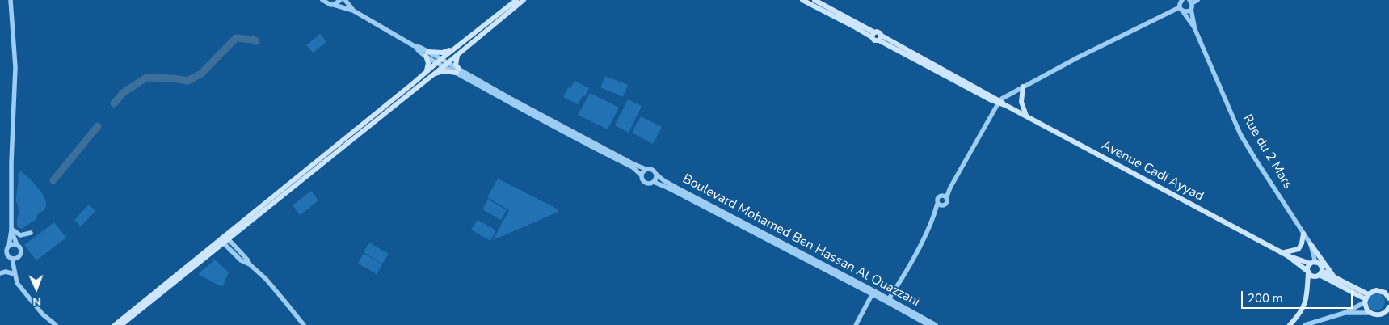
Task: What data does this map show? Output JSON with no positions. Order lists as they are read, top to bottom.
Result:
{
  "streets": {
    "main road": ["Avenue Cadi Ayyad"],
    "street": ["Rue du 2 Mars", "Boulevard Mohamed Ben Hassan Al Ouazzani"]
  },
  "crossings": [
    ["Rue du 2 Mars", "Avenue Cadi Ayyad"]
  ],
  "scale_bar": "200 m",
  "north": "bottom"
}
